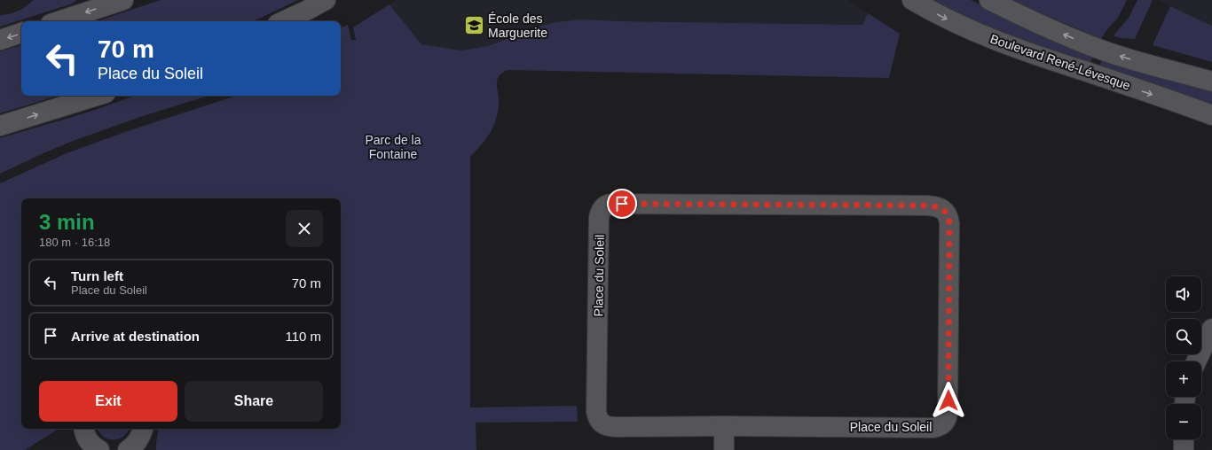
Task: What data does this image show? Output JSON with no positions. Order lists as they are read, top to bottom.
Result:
{
  "streets": {
    "street": ["Boulevard René-Lévesque", "Place du Soleil"]
  },
  "parks": ["Parc de la Fontaine"],
  "places": {
    "school or university": ["École des Marguerite"]
  },
  "page": {
    "turn": ["70 m", "Place du Soleil"],
    "heading": ["3 min", "180 m · 16:18"],
    "list": [
      {
        "name": "Turn left",
        "note": "Place du Soleil",
        "value": "70 m"
      },
      {
        "name": "Arrive at destination",
        "value": "110 m"
      }
    ],
    "map_buttons": ["+", "−"],
    "buttons": ["Exit", "Share"]
  }
}
